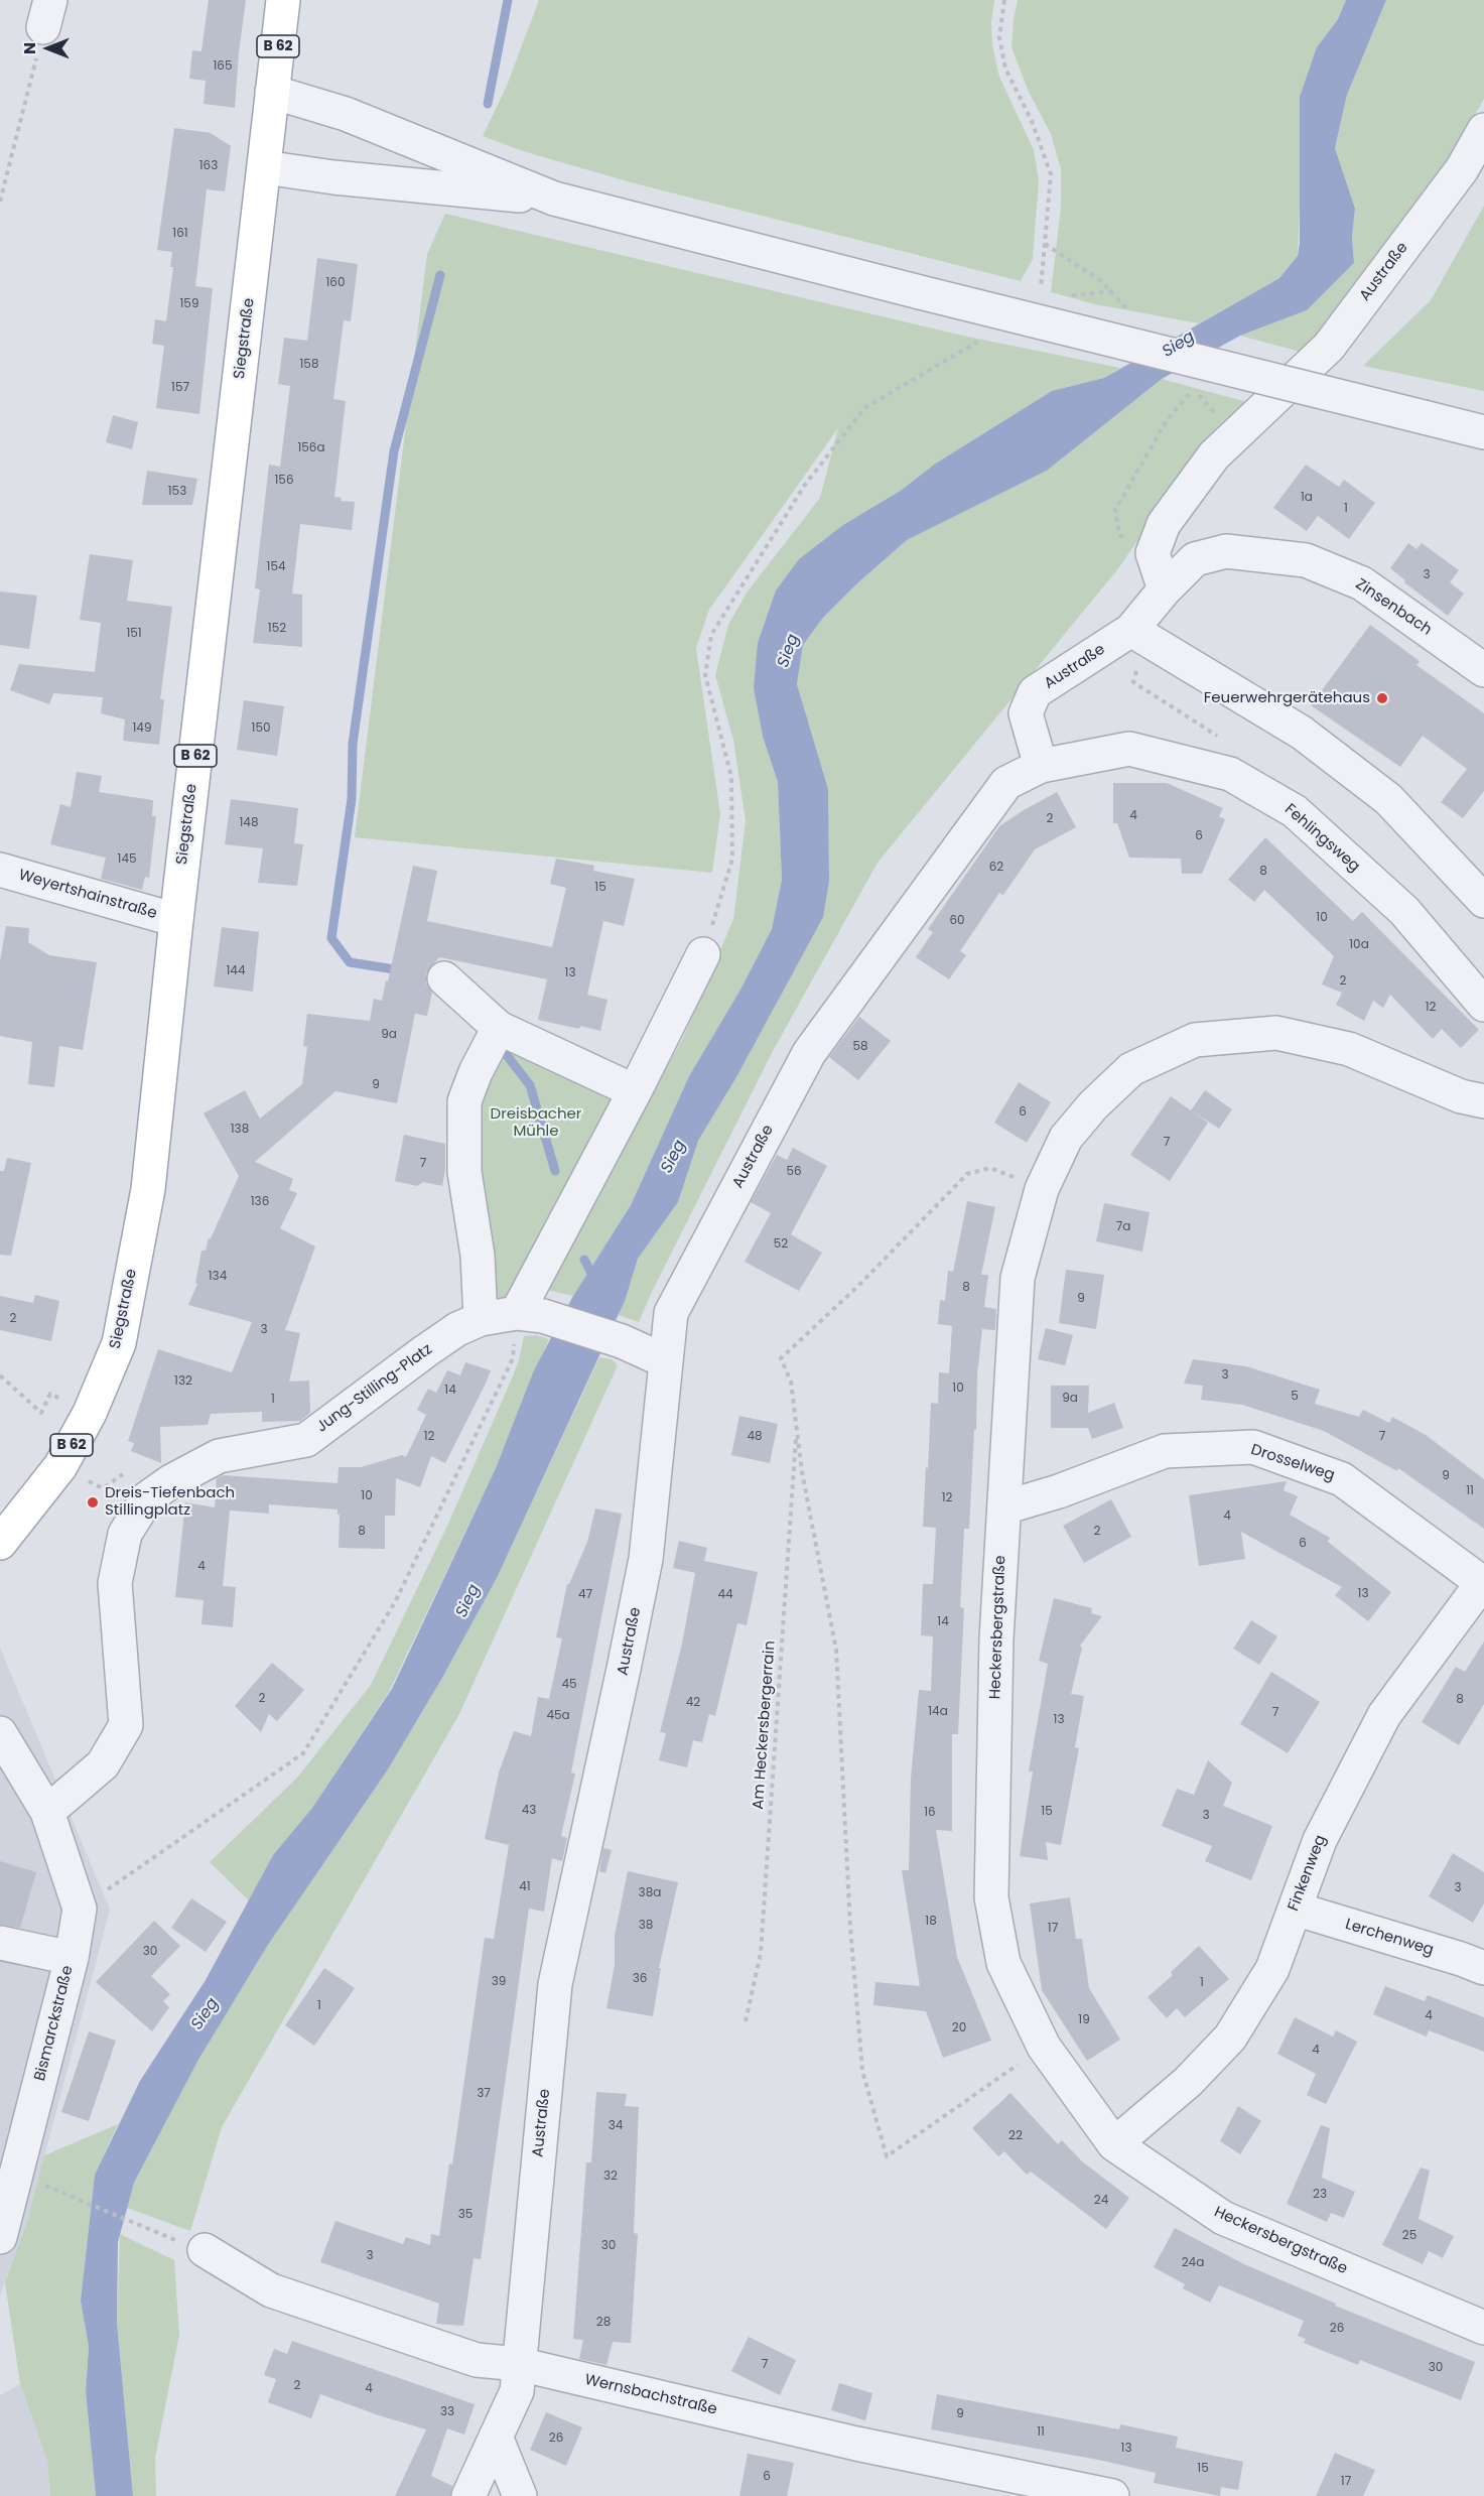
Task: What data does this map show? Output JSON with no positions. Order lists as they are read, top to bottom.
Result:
{
  "streets": {
    "main road": ["B 62", "Siegstraße"],
    "street": [
      "Austraße",
      "Zinsenbach",
      "Fehlingsweg",
      "Weyertshainstraße",
      "Jung-Stilling-Platz",
      "Drosselweg",
      "Heckersbergstraße",
      "Finkenweg",
      "Lerchenweg",
      "Bismarckstraße",
      "Wernsbachstraße"
    ],
    "path": ["Am Heckersbergerrain"]
  },
  "crossings": [
    ["Austraße", "Zinsenbach"],
    ["Austraße", "Fehlingsweg"],
    ["Austraße", "Jung-Stilling-Platz"],
    ["Austraße", "Wernsbachstraße"],
    ["Siegstraße", "Weyertshainstraße"],
    ["Jung-Stilling-Platz", "Bismarckstraße"],
    ["Drosselweg", "Heckersbergstraße"],
    ["Drosselweg", "Finkenweg"],
    ["Heckersbergstraße", "Finkenweg"],
    ["Finkenweg", "Lerchenweg"]
  ],
  "water": ["Sieg"],
  "parks": ["Dreisbacher Mühle"],
  "places": ["Feuerwehrgerätehaus", "Dreis-Tiefenbach Stillingplatz"],
  "house_numbers": [
    "165",
    "163",
    "161",
    "160",
    "159",
    "158",
    "157",
    "156a",
    "156",
    "153",
    "1a",
    "1",
    "154",
    "3",
    "152",
    "151",
    "149",
    "150",
    "4",
    "2",
    "148",
    "6",
    "145",
    "62",
    "8",
    "15",
    "10",
    "60",
    "10a",
    "144",
    "13",
    "2",
    "12",
    "9a",
    "58",
    "9",
    "6",
    "138",
    "7",
    "7",
    "56",
    "136",
    "7a",
    "52",
    "134",
    "8",
    "9",
    "2",
    "3",
    "3",
    "132",
    "10",
    "14",
    "5",
    "9a",
    "1",
    "12",
    "48",
    "7",
    "9",
    "11",
    "10",
    "12",
    "4",
    "8",
    "2",
    "6",
    "4",
    "13",
    "47",
    "44",
    "14",
    "45",
    "2",
    "8",
    "42",
    "14a",
    "7",
    "45a",
    "13",
    "43",
    "15",
    "16",
    "3",
    "41",
    "3",
    "38a",
    "18",
    "38",
    "17",
    "30",
    "36",
    "39",
    "1",
    "1",
    "4",
    "19",
    "20",
    "4",
    "37",
    "34",
    "22",
    "32",
    "23",
    "24",
    "35",
    "25",
    "30",
    "3",
    "24a",
    "28",
    "26",
    "7",
    "30",
    "2",
    "4",
    "33",
    "9",
    "11",
    "26",
    "13",
    "15",
    "6",
    "17"
  ],
  "north": "left"
}
